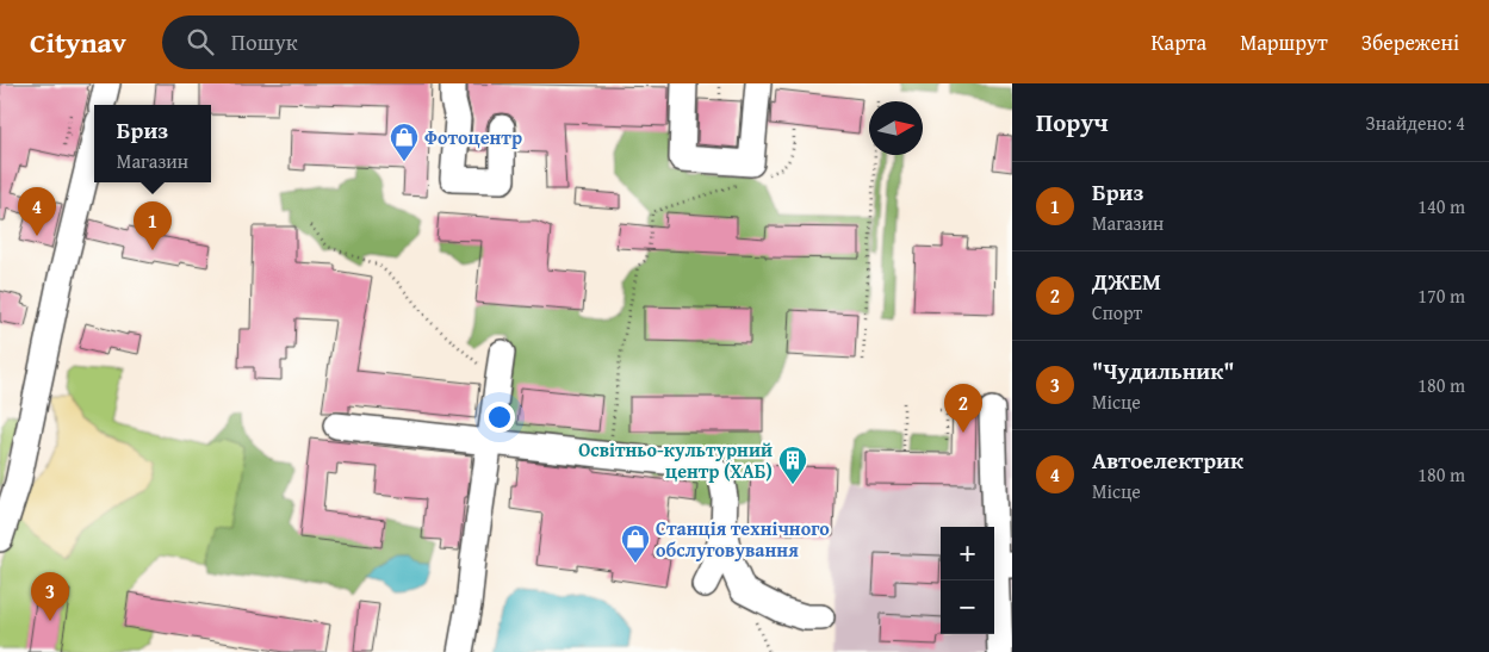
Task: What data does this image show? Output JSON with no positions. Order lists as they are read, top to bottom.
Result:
{
  "places": {
    "shop": ["Фотоцентр", "Cтанція технічного обслуговування"],
    "building": ["Освітньо-культурний центр (ХАБ)"]
  },
  "north": "right",
  "page": {
    "header": "Citynav",
    "search": "Пошук",
    "nav": ["Карта", "Маршрут", "Збережені"],
    "heading": ["Поруч", "Знайдено: 4"],
    "popup": ["Бриз", "Магазин"],
    "list": [
      {
        "mark": "1",
        "name": "Бриз",
        "note": "Магазин",
        "value": "140 m"
      },
      {
        "mark": "2",
        "name": "ДЖЕМ",
        "note": "Спорт",
        "value": "170 m"
      },
      {
        "mark": "3",
        "name": "\"Чудильник\"",
        "note": "Місце",
        "value": "180 m"
      },
      {
        "mark": "4",
        "name": "Автоелектрик",
        "note": "Місце",
        "value": "180 m"
      }
    ],
    "pins": [
      "4",
      "1",
      "2",
      "3"
    ],
    "map_buttons": ["+", "−"]
  }
}
